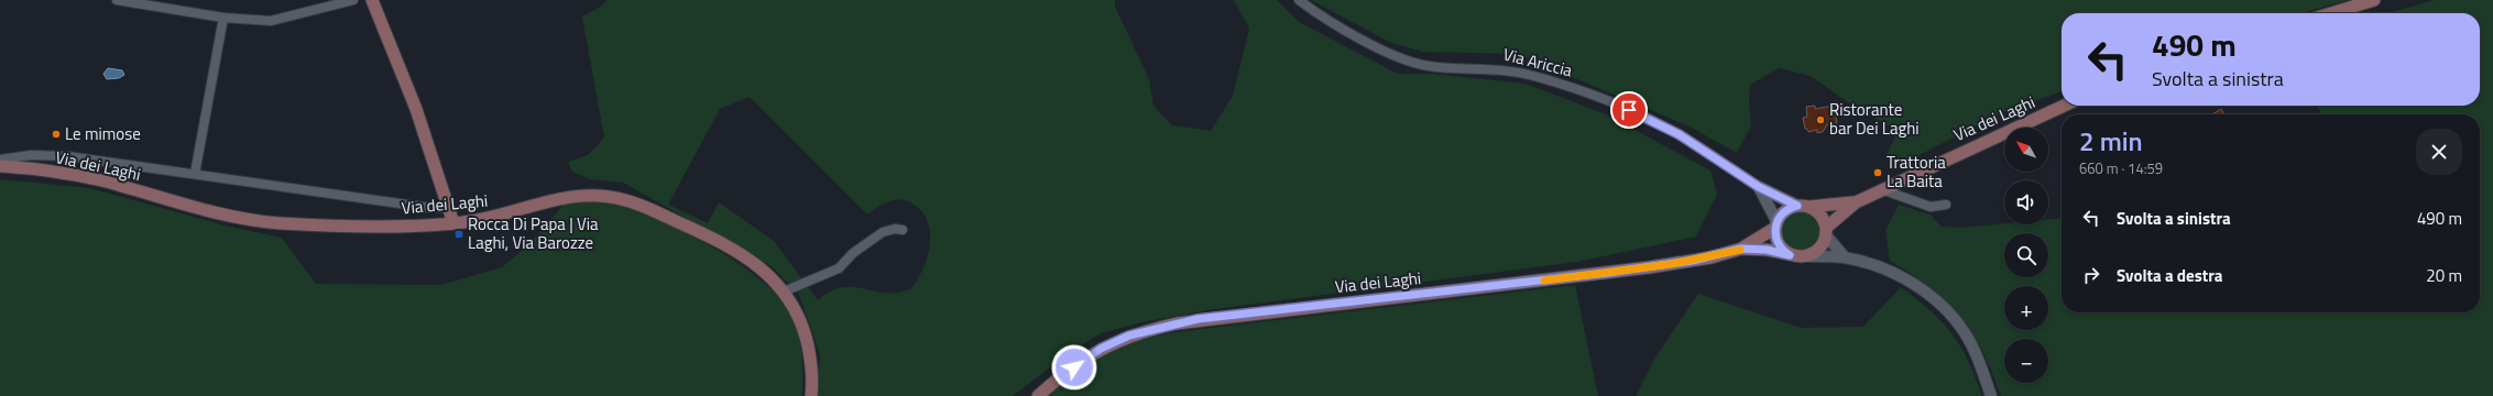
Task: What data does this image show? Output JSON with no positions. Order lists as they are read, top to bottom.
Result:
{
  "streets": {
    "main road": ["Via dei Laghi"],
    "street": ["Via Ariccia"]
  },
  "crossings": [
    ["Via Ariccia", "Via dei Laghi"]
  ],
  "places": {
    "other": ["Ristorante bar Dei Laghi", "Le mimose", "Trattoria La Baita"],
    "transit": ["Rocca Di Papa | Via Laghi, Via Barozze"]
  },
  "north": "top left",
  "page": {
    "turn": ["490 m", "Svolta a sinistra"],
    "heading": ["2 min", "660 m · 14:59"],
    "map_buttons": ["+", "−"],
    "list": [
      {
        "name": "Svolta a sinistra",
        "value": "490 m"
      },
      {
        "name": "Svolta a destra",
        "value": "20 m"
      }
    ]
  }
}
